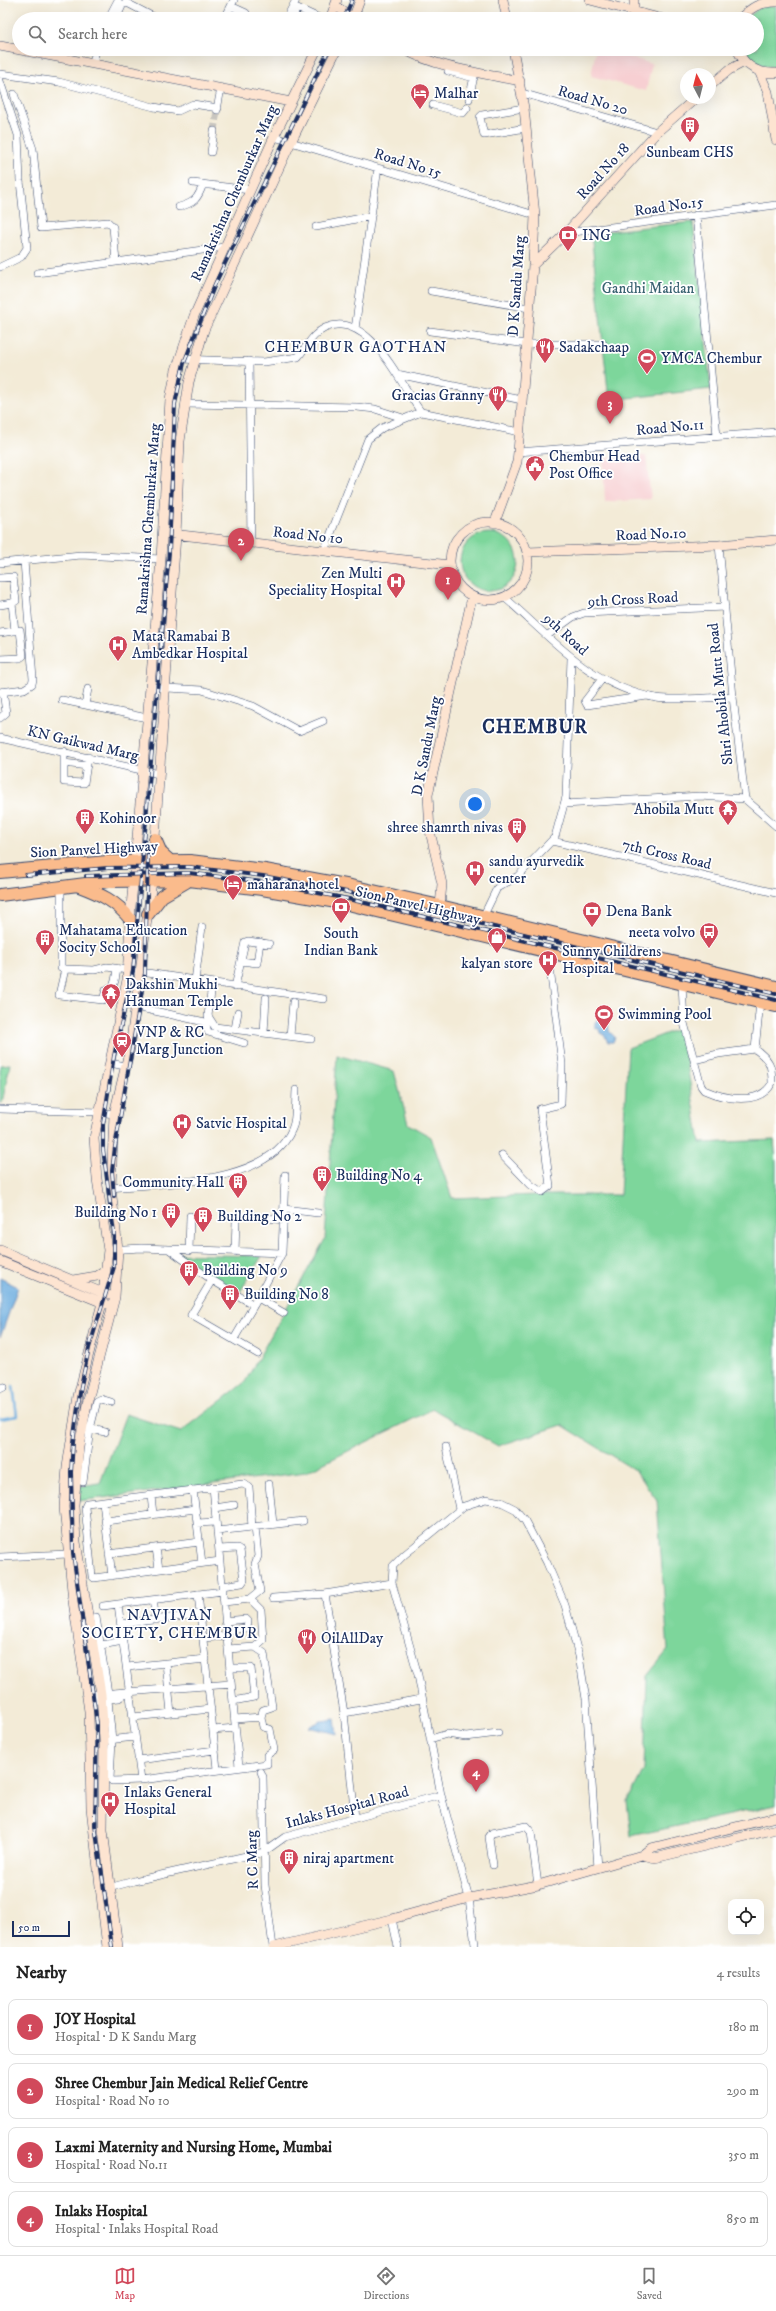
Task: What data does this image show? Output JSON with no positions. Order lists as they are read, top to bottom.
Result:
{
  "streets": {
    "highway": ["Sion Panvel Highway"],
    "main road": [
      "Road No 18",
      "Ramakrishna Chemburkar Marg",
      "D K Sandu Marg",
      "Road No.10",
      "Road No 10"
    ],
    "street": [
      "Road No 20",
      "Road No 15",
      "Road No.15",
      "Road No.11",
      "9th Cross Road",
      "9th Road",
      "Shri Ahobila Mutt Road",
      "KN Gaikwad Marg",
      "7th Cross Road",
      "Inlaks Hospital Road",
      "R C Marg"
    ]
  },
  "crossings": [
    ["Road No 20", "Road No 18"],
    ["Road No 20", "D K Sandu Marg"],
    ["Road No 15", "Ramakrishna Chemburkar Marg"],
    ["Road No 15", "D K Sandu Marg"],
    ["Road No 18", "Road No.15"],
    ["Road No 18", "D K Sandu Marg"],
    ["Ramakrishna Chemburkar Marg", "Road No 10"],
    ["Ramakrishna Chemburkar Marg", "KN Gaikwad Marg"],
    ["Ramakrishna Chemburkar Marg", "Sion Panvel Highway"],
    ["D K Sandu Marg", "Road No.11"],
    ["D K Sandu Marg", "Road No.10"],
    ["D K Sandu Marg", "Road No 10"],
    ["D K Sandu Marg", "9th Road"],
    ["D K Sandu Marg", "Sion Panvel Highway"],
    ["Road No.10", "Road No 10"],
    ["Road No.10", "9th Road"],
    ["Road No.10", "Shri Ahobila Mutt Road"],
    ["Road No 10", "9th Road"],
    ["9th Cross Road", "9th Road"],
    ["9th Cross Road", "Shri Ahobila Mutt Road"],
    ["9th Road", "Shri Ahobila Mutt Road"],
    ["Inlaks Hospital Road", "R C Marg"]
  ],
  "districts": ["CHEMBUR GAOTHAN", "CHEMBUR", "NAVJIVAN SOCIETY, CHEMBUR"],
  "parks": ["Gandhi Maidan"],
  "places": {
    "hotel": ["Malhar", "maharana hotel"],
    "building": [
      "Sunbeam CHS",
      "Kohinoor",
      "shree shamrth nivas",
      "Mahatama Education Socity School",
      "Building No 4",
      "Community Hall",
      "Building No 1",
      "Building No 2",
      "Building No 9",
      "Building No 8",
      "niraj apartment"
    ],
    "bank": ["ING", "South Indian Bank", "Dena Bank"],
    "restaurant": ["Sadakchaap", "Gracias Granny", "OilAllDay"],
    "sports": ["YMCA Chembur", "Swimming Pool"],
    "public building": ["Chembur Head Post Office"],
    "hospital": [
      "Zen Multi Speciality Hospital",
      "Mata Ramabai B Ambedkar Hospital",
      "sandu ayurvedik center",
      "Sunny Childrens Hospital",
      "Satvic Hospital",
      "Inlaks General Hospital"
    ],
    "temple": ["Ahobila Mutt", "Dakshin Mukhi Hanuman Temple"],
    "bus stop": ["neeta volvo"],
    "shop": ["kalyan store"],
    "station": ["VNP & RC Marg Junction"]
  },
  "scale_bar": "50 m",
  "north": "top",
  "page": {
    "search": "Search here",
    "pins": [
      "3",
      "2",
      "1",
      "4"
    ],
    "scale": "50 m",
    "heading": ["Nearby", "4 results"],
    "list": [
      {
        "mark": "1",
        "name": "JOY Hospital",
        "note": "Hospital · D K Sandu Marg",
        "value": "180 m"
      },
      {
        "mark": "2",
        "name": "Shree Chembur Jain Medical Relief Centre",
        "note": "Hospital · Road No 10",
        "value": "290 m"
      },
      {
        "mark": "3",
        "name": "Laxmi Maternity and Nursing Home, Mumbai",
        "note": "Hospital · Road No.11",
        "value": "350 m"
      },
      {
        "mark": "4",
        "name": "Inlaks Hospital",
        "note": "Hospital · Inlaks Hospital Road",
        "value": "850 m"
      }
    ],
    "nav": ["Map", "Directions", "Saved"]
  }
}
